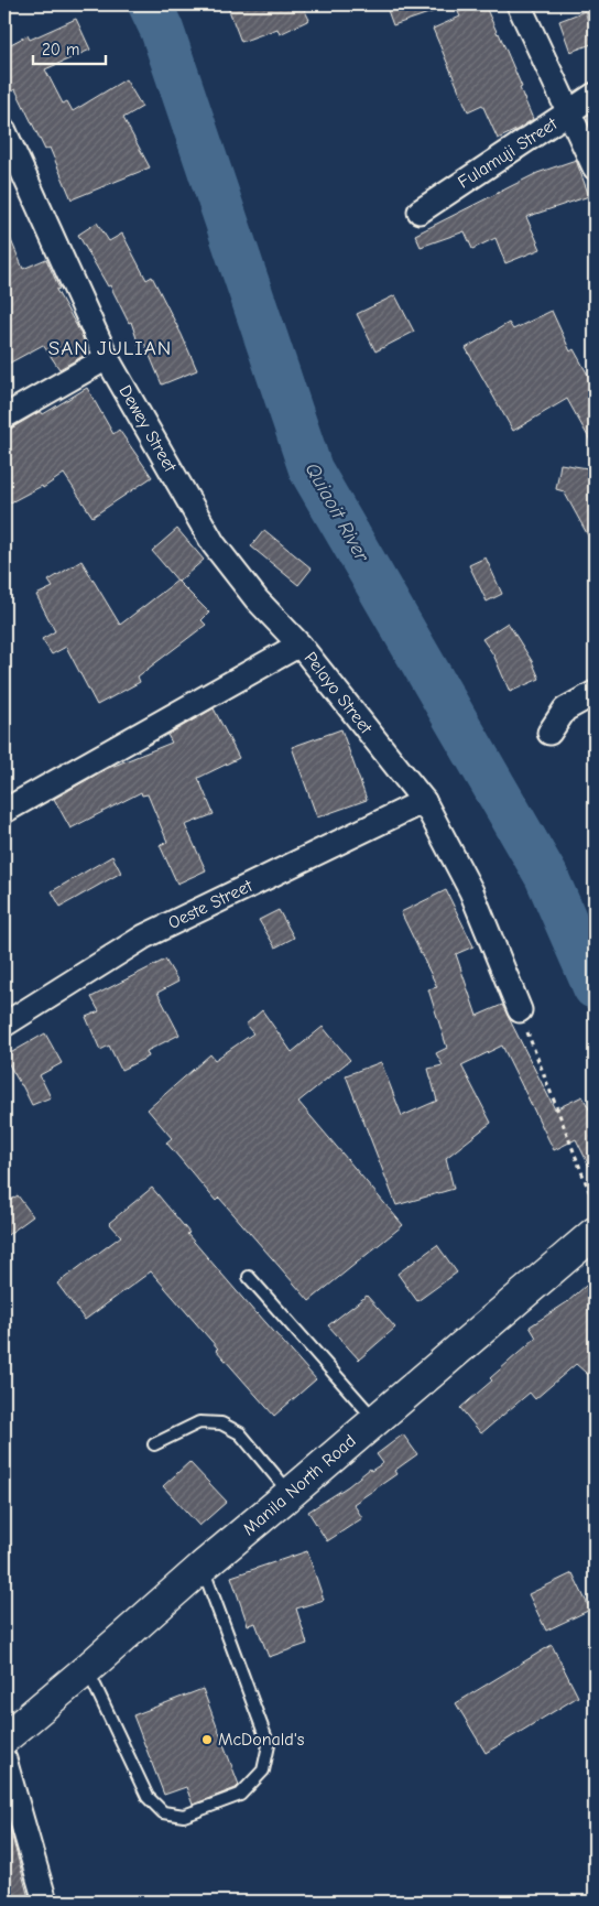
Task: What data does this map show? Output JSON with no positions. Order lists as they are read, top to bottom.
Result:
{
  "streets": {
    "highway": ["Manila North Road"],
    "street": [
      "Fulamuji Street",
      "Dewey Street",
      "Pelayo Street",
      "Oeste Street"
    ]
  },
  "crossings": [
    ["Dewey Street", "Pelayo Street"],
    ["Pelayo Street", "Oeste Street"]
  ],
  "districts": ["SAN JULIAN"],
  "water": ["Quiaoit River"],
  "places": ["McDonald's"],
  "scale_bar": "20 m"
}
